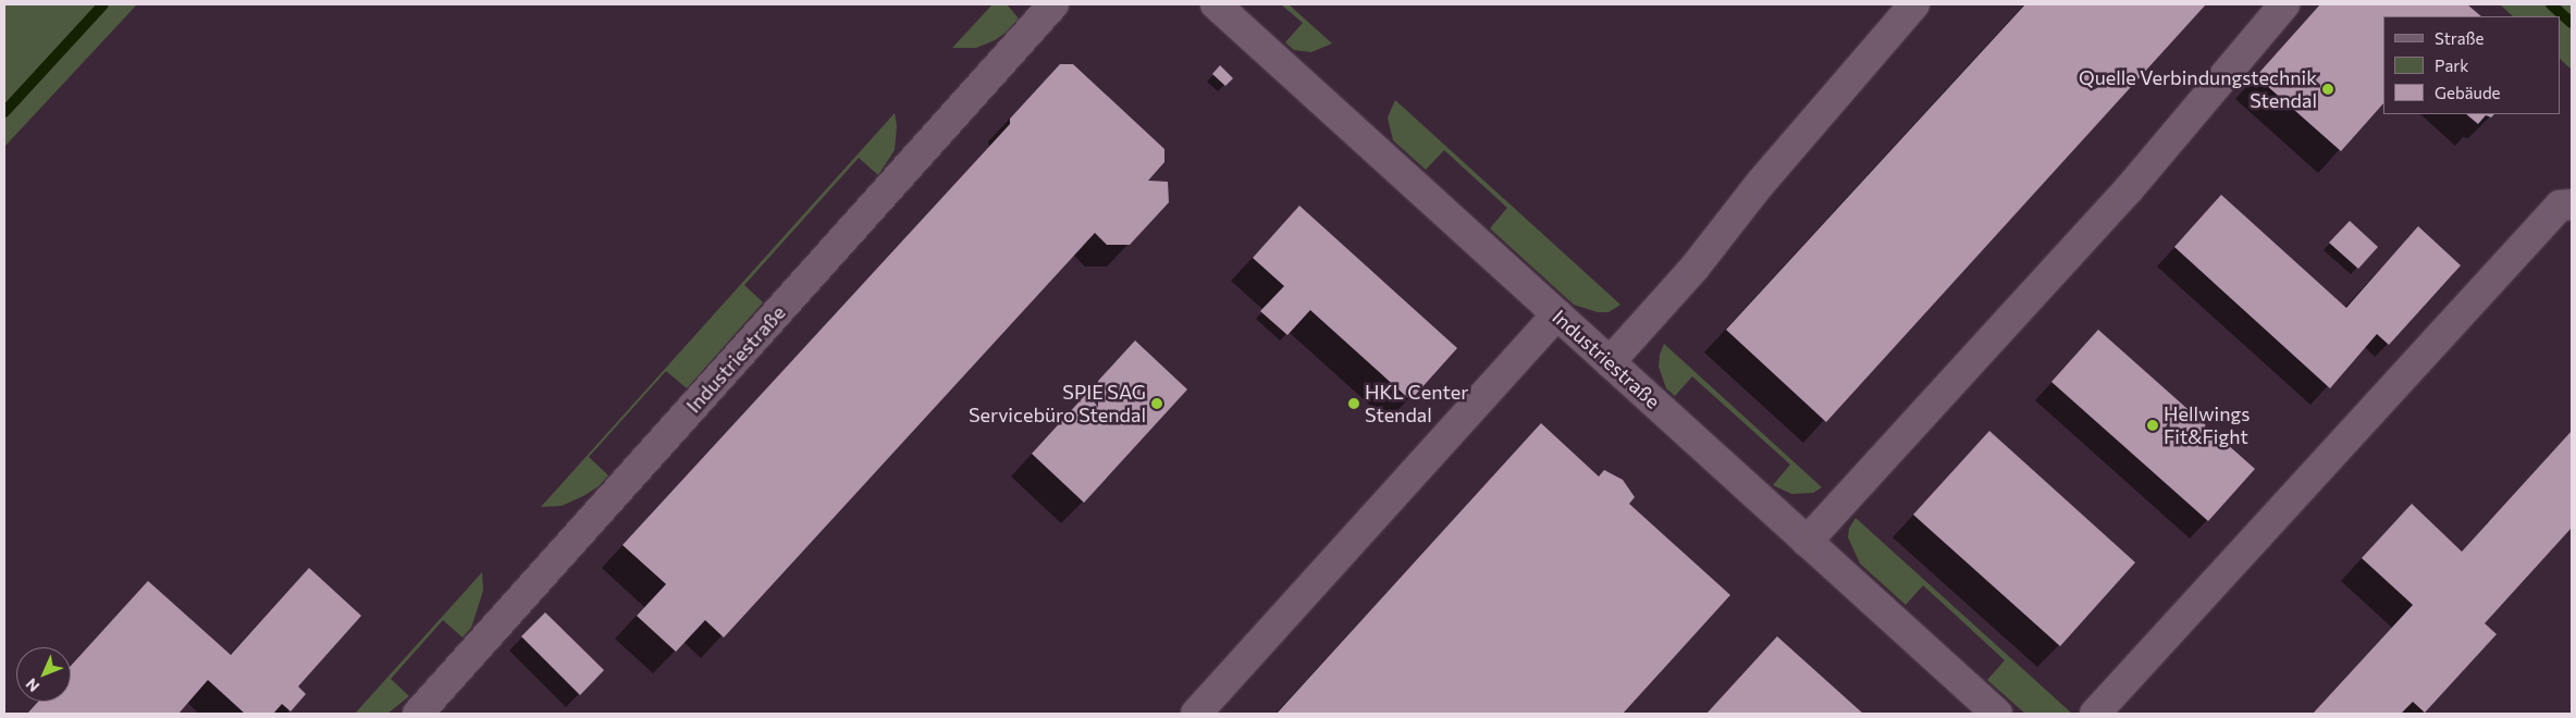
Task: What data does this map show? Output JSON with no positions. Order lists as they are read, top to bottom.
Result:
{
  "streets": {
    "street": ["Industriestraße"]
  },
  "places": [
    "Quelle Verbindungstechnik Stendal",
    "SPIE SAG Servicebüro Stendal",
    "HKL Center Stendal",
    "Hellwings Fit&Fight"
  ],
  "legend": ["Straße", "Park", "Gebäude"],
  "north": "bottom left"
}
